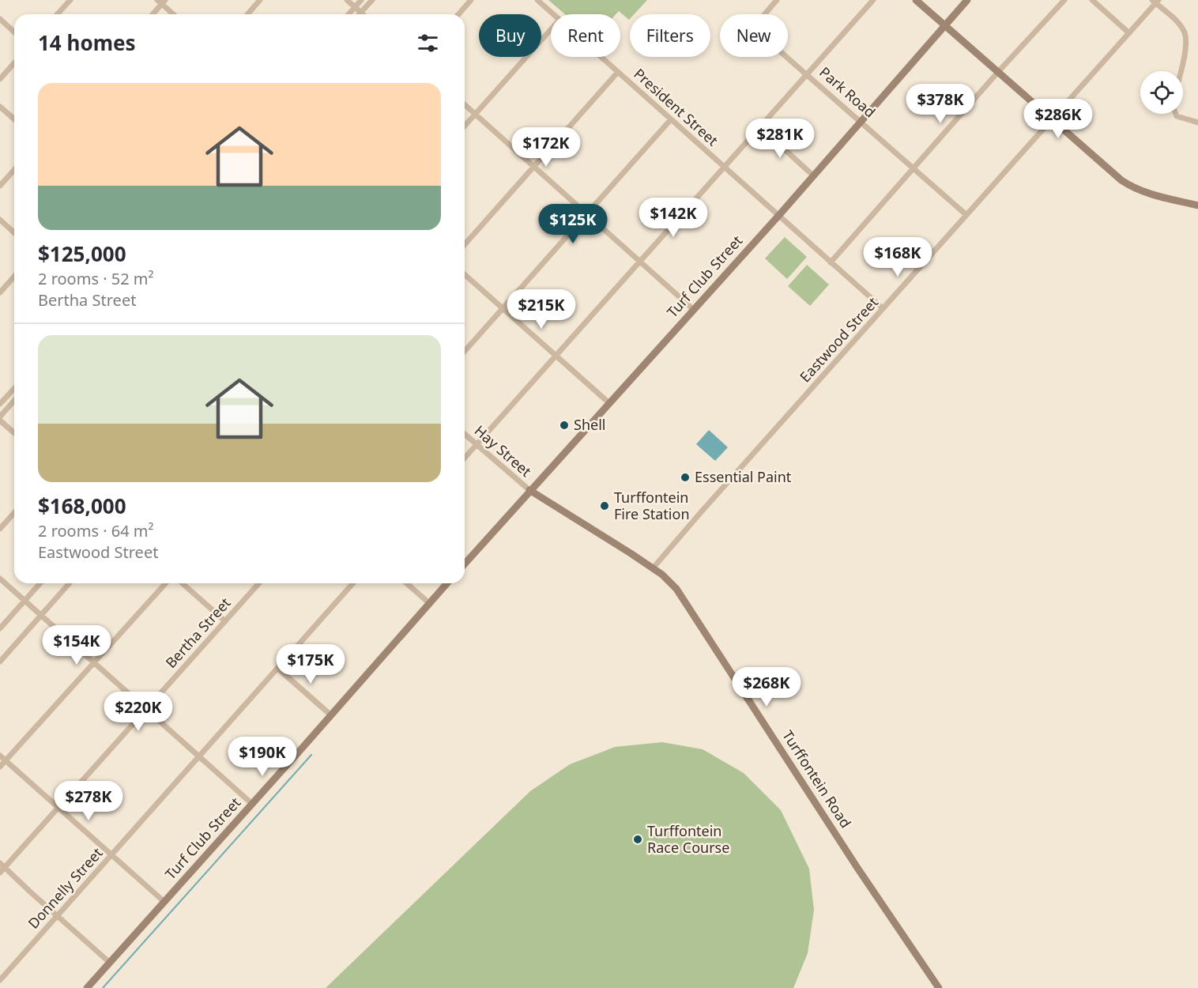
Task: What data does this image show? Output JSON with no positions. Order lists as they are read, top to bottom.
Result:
{
  "streets": {
    "main road": ["Turf Club Street", "Turffontein Road"],
    "street": [
      "Park Road",
      "President Street",
      "Eastwood Street",
      "Hay Street",
      "Bertha Street",
      "Donnelly Street"
    ]
  },
  "crossings": [
    ["Park Road", "Turf Club Street"],
    ["Park Road", "Eastwood Street"],
    ["President Street", "Turf Club Street"],
    ["President Street", "Eastwood Street"],
    ["Turf Club Street", "Hay Street"],
    ["Turf Club Street", "Turffontein Road"],
    ["Eastwood Street", "Turffontein Road"],
    ["Hay Street", "Turffontein Road"]
  ],
  "places": [
    "Shell",
    "Essential Paint",
    "Turffontein Fire Station",
    "Turffontein Race Course"
  ],
  "page": {
    "chip": [
      "Buy",
      "Rent",
      "Filters",
      "New"
    ],
    "heading": "14 homes",
    "list": [
      {
        "name": "$125,000",
        "note": "2 rooms · 52 m² · Bertha Street"
      },
      {
        "name": "$168,000",
        "note": "2 rooms · 64 m² · Eastwood Street"
      }
    ],
    "price": [
      "$378K",
      "$286K",
      "$281K",
      "$172K",
      "$142K",
      "$125K",
      "$168K",
      "$215K",
      "$154K",
      "$175K",
      "$268K",
      "$220K",
      "$190K",
      "$278K"
    ]
  }
}
